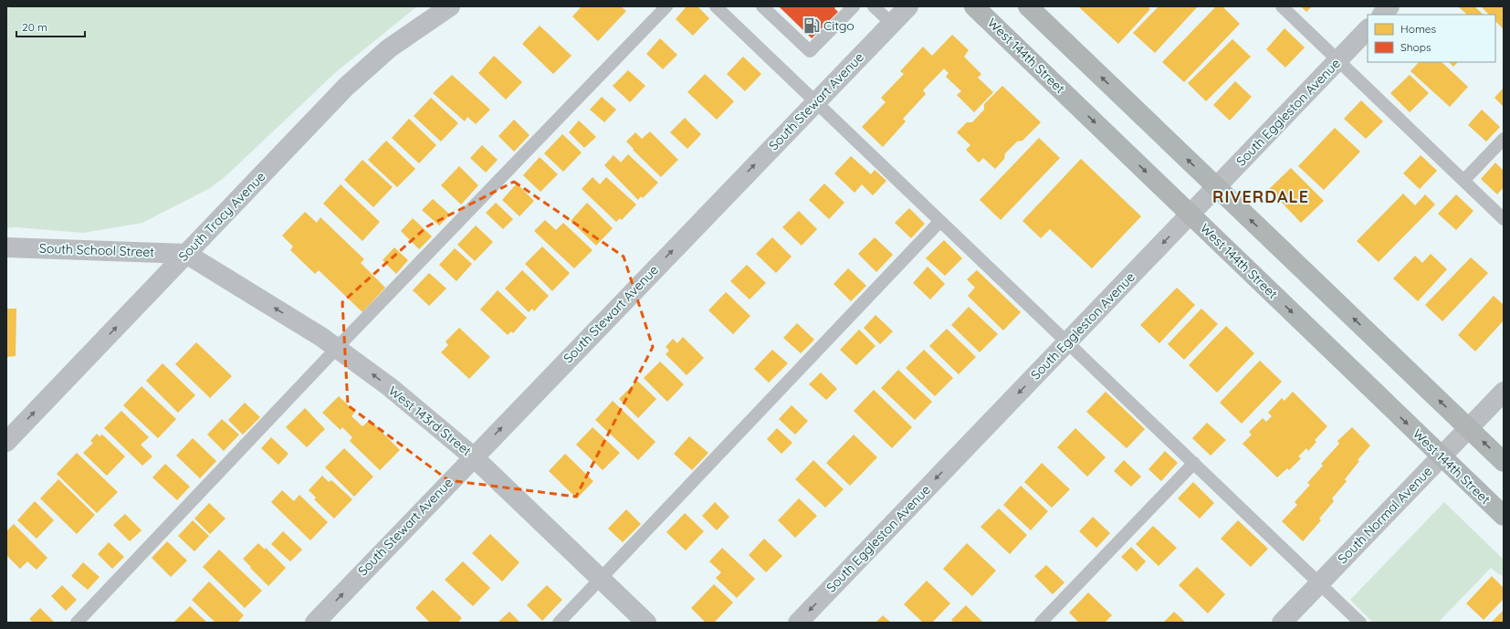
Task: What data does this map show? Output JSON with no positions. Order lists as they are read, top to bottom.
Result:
{
  "streets": {
    "street": [
      "West 144th Street",
      "South Stewart Avenue",
      "South Eggleston Avenue",
      "South Tracy Avenue",
      "South School Street",
      "West 143rd Street",
      "South Normal Avenue"
    ]
  },
  "crossings": [
    ["West 144th Street", "South Eggleston Avenue"],
    ["West 144th Street", "South Normal Avenue"],
    ["South Stewart Avenue", "West 143rd Street"],
    ["South Tracy Avenue", "South School Street"],
    ["South Tracy Avenue", "West 143rd Street"],
    ["South School Street", "West 143rd Street"]
  ],
  "one_way": [
    "South Stewart Avenue",
    "South Eggleston Avenue",
    "South Tracy Avenue",
    "West 143rd Street"
  ],
  "districts": ["RIVERDALE"],
  "places": {
    "fuel station": ["Citgo"]
  },
  "legend": ["Homes", "Shops"],
  "scale_bar": "20 m"
}
